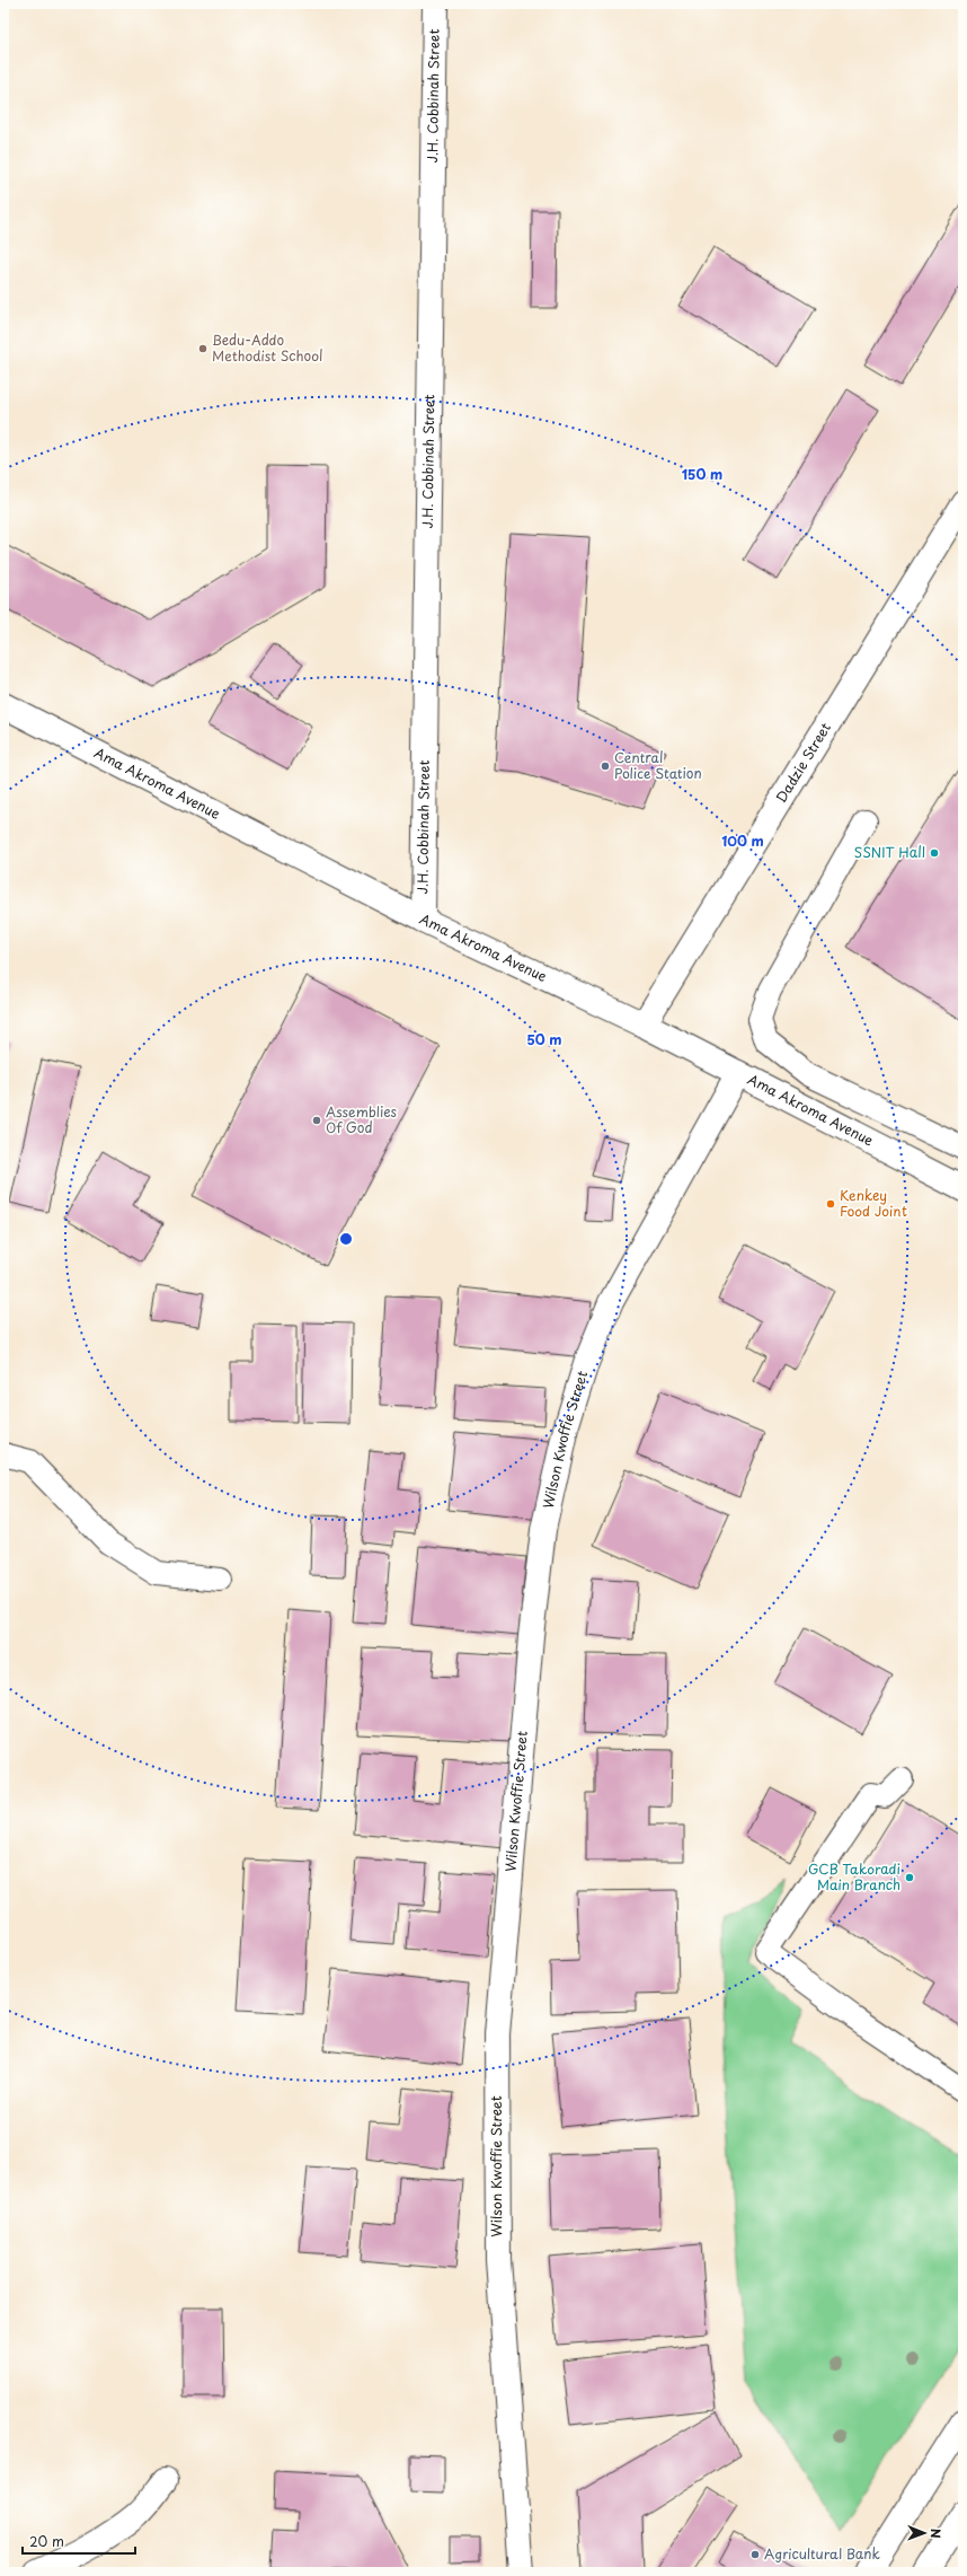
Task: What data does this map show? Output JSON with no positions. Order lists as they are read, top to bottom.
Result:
{
  "streets": {
    "street": [
      "J.H. Cobbinah Street",
      "Dadzie Street",
      "Ama Akroma Avenue",
      "Wilson Kwoffie Street"
    ]
  },
  "crossings": [
    ["J.H. Cobbinah Street", "Ama Akroma Avenue"],
    ["Dadzie Street", "Ama Akroma Avenue"],
    ["Ama Akroma Avenue", "Wilson Kwoffie Street"]
  ],
  "places": [
    "Bedu-Addo Methodist School",
    "Central Police Station",
    "SSNIT Hall",
    "Assemblies Of God",
    "Kenkey Food Joint",
    "GCB Takoradi Main Branch",
    "Agricultural Bank"
  ],
  "scale_bar": "20 m",
  "north": "right",
  "rings": ["150 m", "100 m", "50 m"]
}
